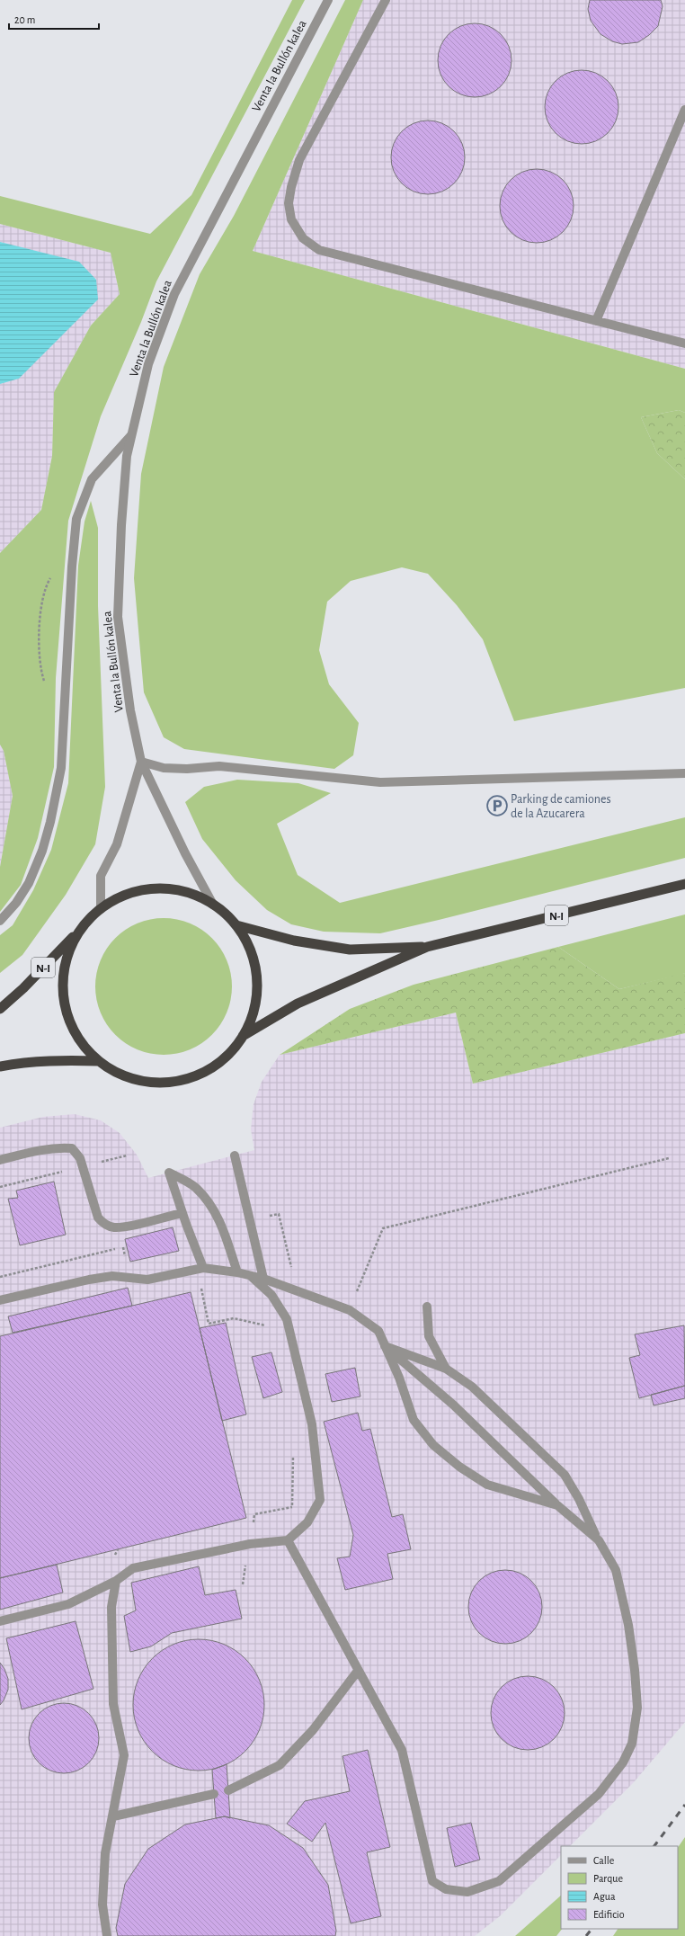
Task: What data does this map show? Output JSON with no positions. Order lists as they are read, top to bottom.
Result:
{
  "streets": {
    "highway": ["N-I"],
    "street": ["Venta la Bullón kalea"]
  },
  "places": {
    "parking": ["Parking de camiones de la Azucarera"]
  },
  "legend": [
    "Calle",
    "Parque",
    "Agua",
    "Edificio"
  ],
  "scale_bar": "20 m"
}
